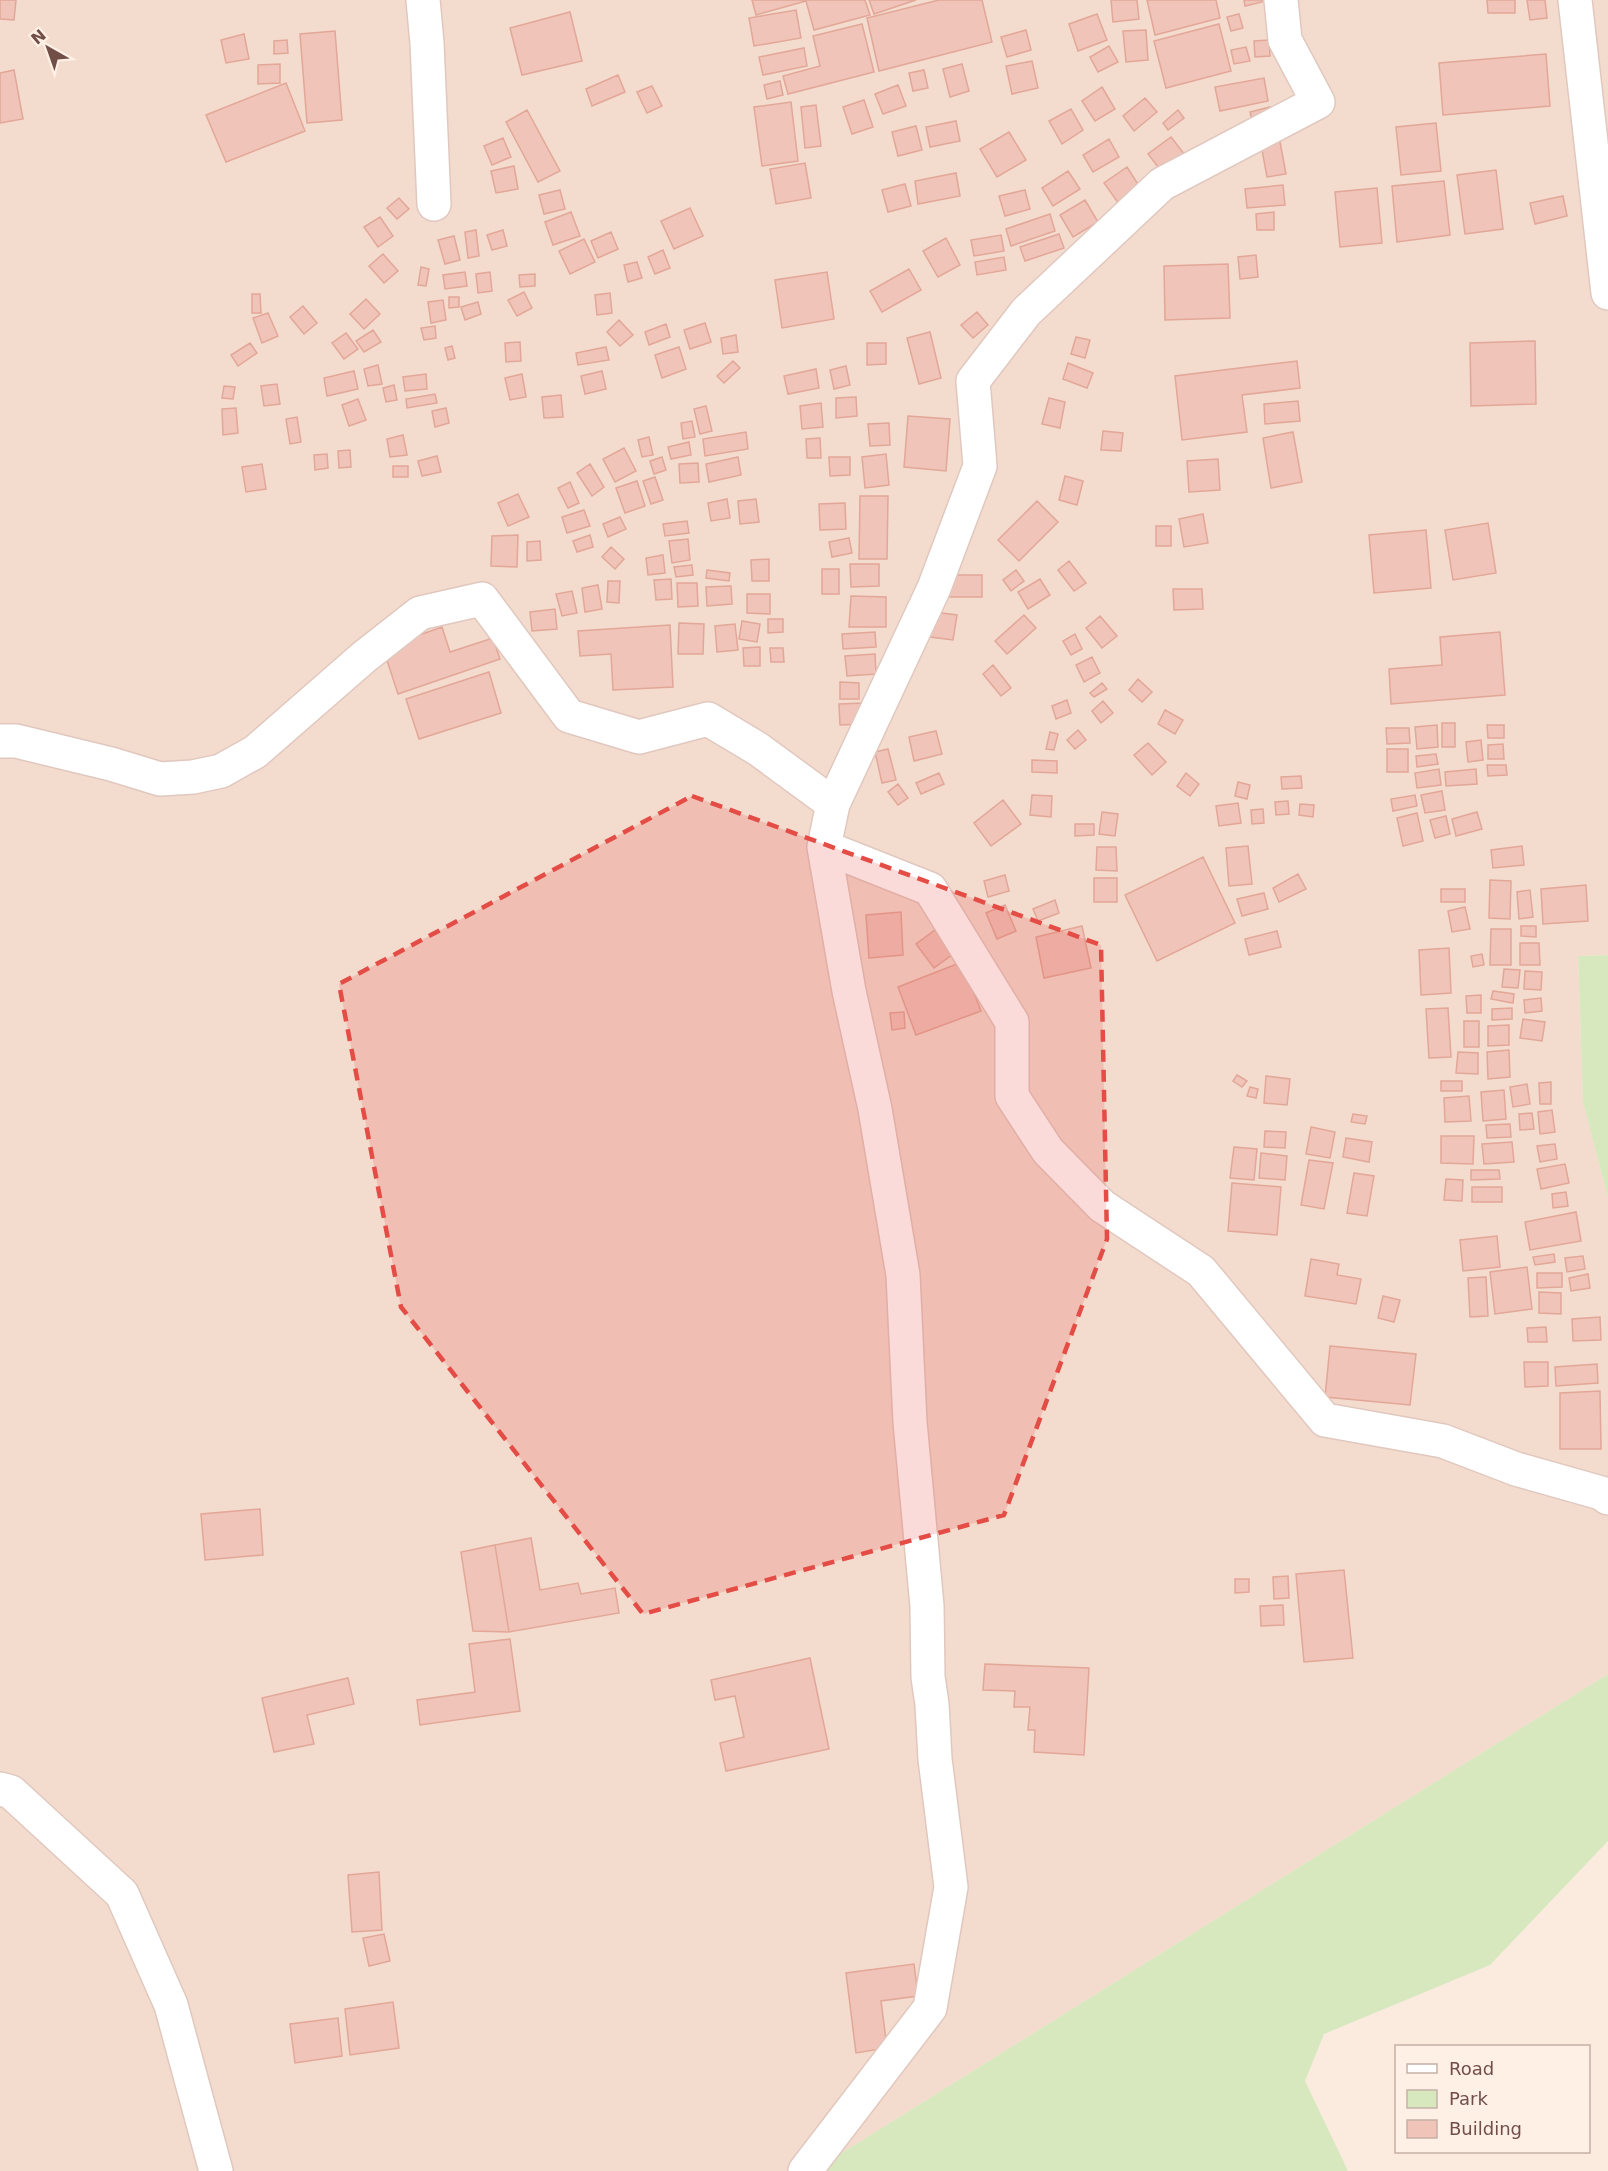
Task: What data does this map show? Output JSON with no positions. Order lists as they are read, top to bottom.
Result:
{
  "legend": ["Road", "Park", "Building"],
  "north": "top left"
}
